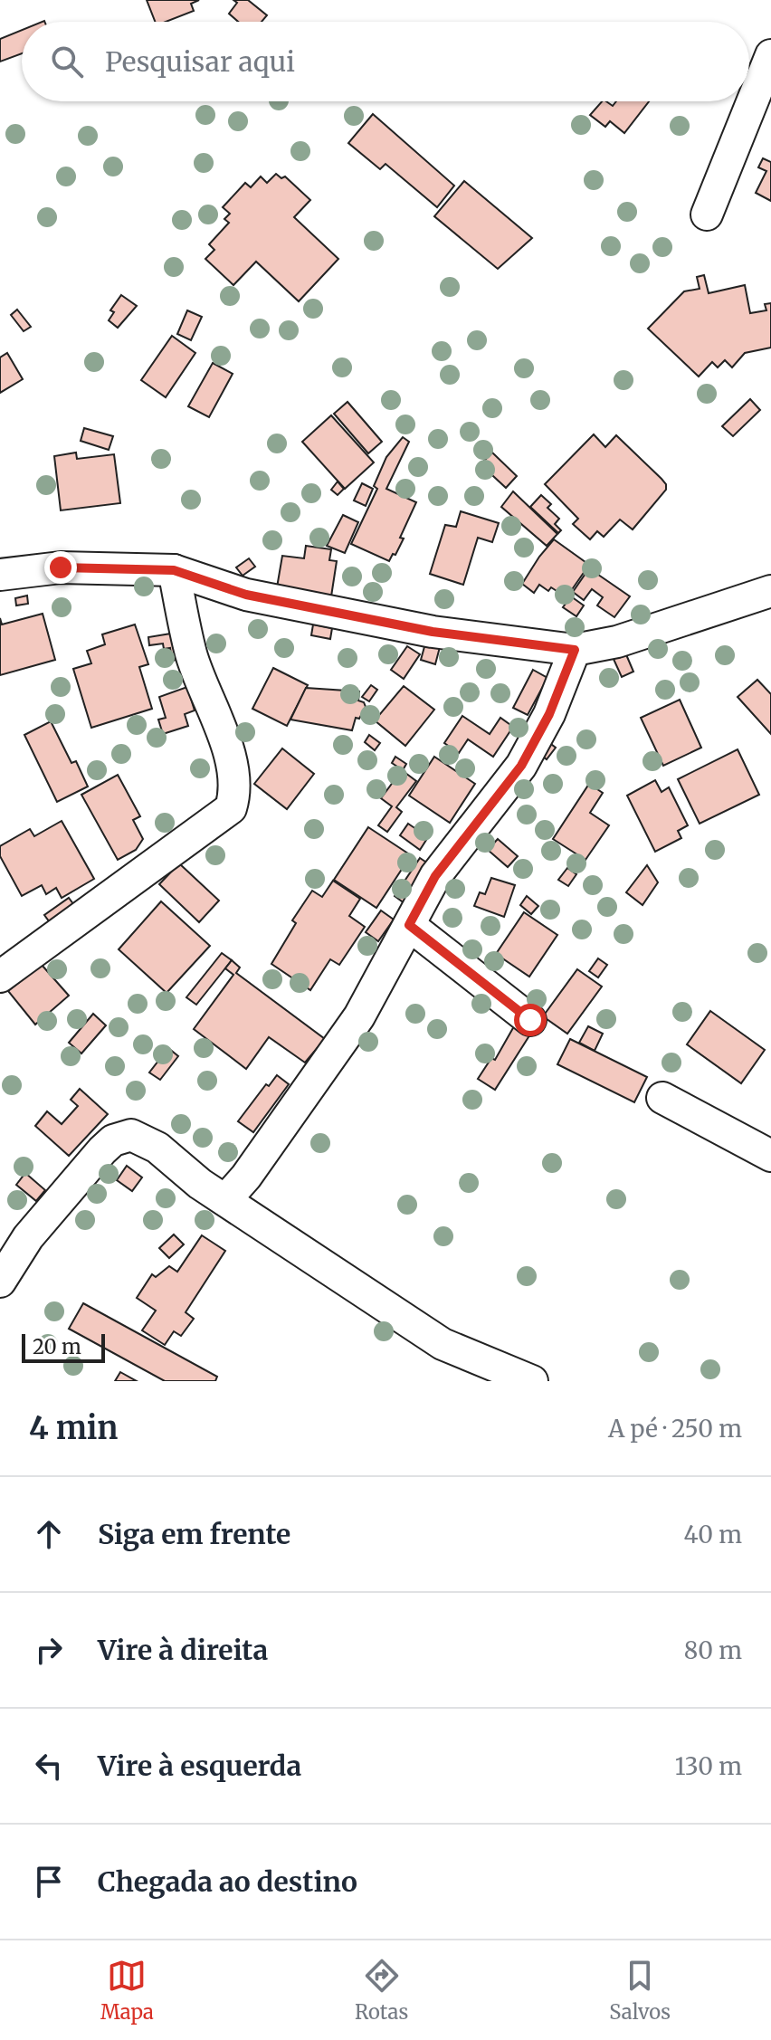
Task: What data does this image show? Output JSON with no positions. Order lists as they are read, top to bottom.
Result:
{
  "scale_bar": "20 m",
  "page": {
    "search": "Pesquisar aqui",
    "scale": "20 m",
    "heading": ["4 min", "A pé · 250 m"],
    "list": [
      ["Siga em frente", "40 m"],
      ["Vire à direita", "80 m"],
      ["Vire à esquerda", "130 m"],
      "Chegada ao destino"
    ],
    "nav": ["Mapa", "Rotas", "Salvos"]
  }
}
